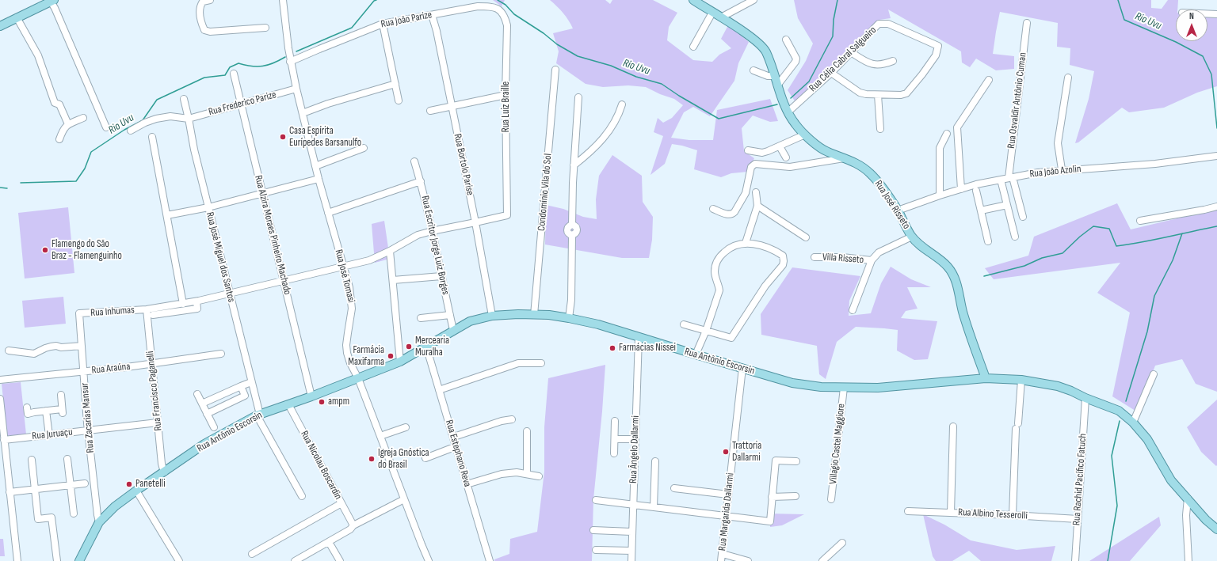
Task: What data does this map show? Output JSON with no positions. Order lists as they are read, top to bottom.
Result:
{
  "streets": {
    "main road": ["Rua José Risseto", "Rua Antônio Escorsin"],
    "street": [
      "Rua João Parize",
      "Rua Célia Cabral Salgueiro",
      "Rua Osvaldir Antônio Cuman",
      "Rua Frederico Parize",
      "Rua Luiz Braille",
      "Rua Bortolo Parise",
      "Rua João Azolin",
      "Condomínio Vila do Sol",
      "Rua Alzira Moraes Pinheiro Machado",
      "Rua Escritor Jorge Luiz Borges",
      "Rua José Miguel dos Santos",
      "Villa Risseto",
      "Rua José Tomasi",
      "Rua Inhumas",
      "Rua Araúna",
      "Rua Francisco Paganelli",
      "Rua Zacarias Mansur",
      "Rua Juruaçu",
      "Villagio Castel Maggiore",
      "Rua Ângelo Dallarmi",
      "Rua Estephano Reva",
      "Rua Nicolau Boscardin",
      "Rua Rachid Pacífico Fatuch",
      "Rua Margarida Dallarmi",
      "Rua Albino Tesserolli"
    ]
  },
  "crossings": [
    ["Rua João Parize", "Rua Luiz Braille"],
    ["Rua João Parize", "Rua Bortolo Parise"],
    ["Rua João Parize", "Rua José Tomasi"],
    ["Rua Célia Cabral Salgueiro", "Rua José Risseto"],
    ["Rua Osvaldir Antônio Cuman", "Rua João Azolin"],
    ["Rua Frederico Parize", "Rua Alzira Moraes Pinheiro Machado"],
    ["Rua Frederico Parize", "Rua José Miguel dos Santos"],
    ["Rua Frederico Parize", "Rua José Tomasi"],
    ["Rua Luiz Braille", "Rua Inhumas"],
    ["Rua Bortolo Parise", "Rua Inhumas"],
    ["Rua Bortolo Parise", "Rua Antônio Escorsin"],
    ["Rua João Azolin", "Rua José Risseto"],
    ["Condomínio Vila do Sol", "Rua Antônio Escorsin"],
    ["Rua José Risseto", "Villa Risseto"],
    ["Rua José Risseto", "Rua Antônio Escorsin"],
    ["Rua Alzira Moraes Pinheiro Machado", "Rua Inhumas"],
    ["Rua Alzira Moraes Pinheiro Machado", "Rua Antônio Escorsin"],
    ["Rua Escritor Jorge Luiz Borges", "Rua Inhumas"],
    ["Rua Escritor Jorge Luiz Borges", "Rua Antônio Escorsin"],
    ["Rua José Miguel dos Santos", "Rua Inhumas"],
    ["Rua José Miguel dos Santos", "Rua Antônio Escorsin"],
    ["Rua José Tomasi", "Rua Inhumas"],
    ["Rua José Tomasi", "Rua Antônio Escorsin"],
    ["Rua Inhumas", "Rua Francisco Paganelli"],
    ["Rua Inhumas", "Rua Zacarias Mansur"],
    ["Rua Antônio Escorsin", "Rua Francisco Paganelli"],
    ["Rua Antônio Escorsin", "Rua Zacarias Mansur"],
    ["Rua Antônio Escorsin", "Villagio Castel Maggiore"],
    ["Rua Antônio Escorsin", "Rua Ângelo Dallarmi"],
    ["Rua Antônio Escorsin", "Rua Estephano Reva"],
    ["Rua Antônio Escorsin", "Rua Nicolau Boscardin"],
    ["Rua Antônio Escorsin", "Rua Rachid Pacífico Fatuch"],
    ["Rua Antônio Escorsin", "Rua Margarida Dallarmi"],
    ["Rua Araúna", "Rua Francisco Paganelli"],
    ["Rua Araúna", "Rua Zacarias Mansur"],
    ["Rua Francisco Paganelli", "Rua Juruaçu"],
    ["Rua Zacarias Mansur", "Rua Juruaçu"],
    ["Rua Rachid Pacífico Fatuch", "Rua Albino Tesserolli"]
  ],
  "water": ["Rio Uvu"],
  "places": [
    "Casa Espírita Eurípedes Barsanulfo",
    "Flamengo do São Braz - Flamenguinho",
    "Mercearia Muralha",
    "Farmácias Nissei",
    "Farmácia Maxifarma",
    "ampm",
    "Trattoria Dallarmi",
    "Igreja Gnóstica do Brasil",
    "Panetelli"
  ],
  "north": "top"
}
